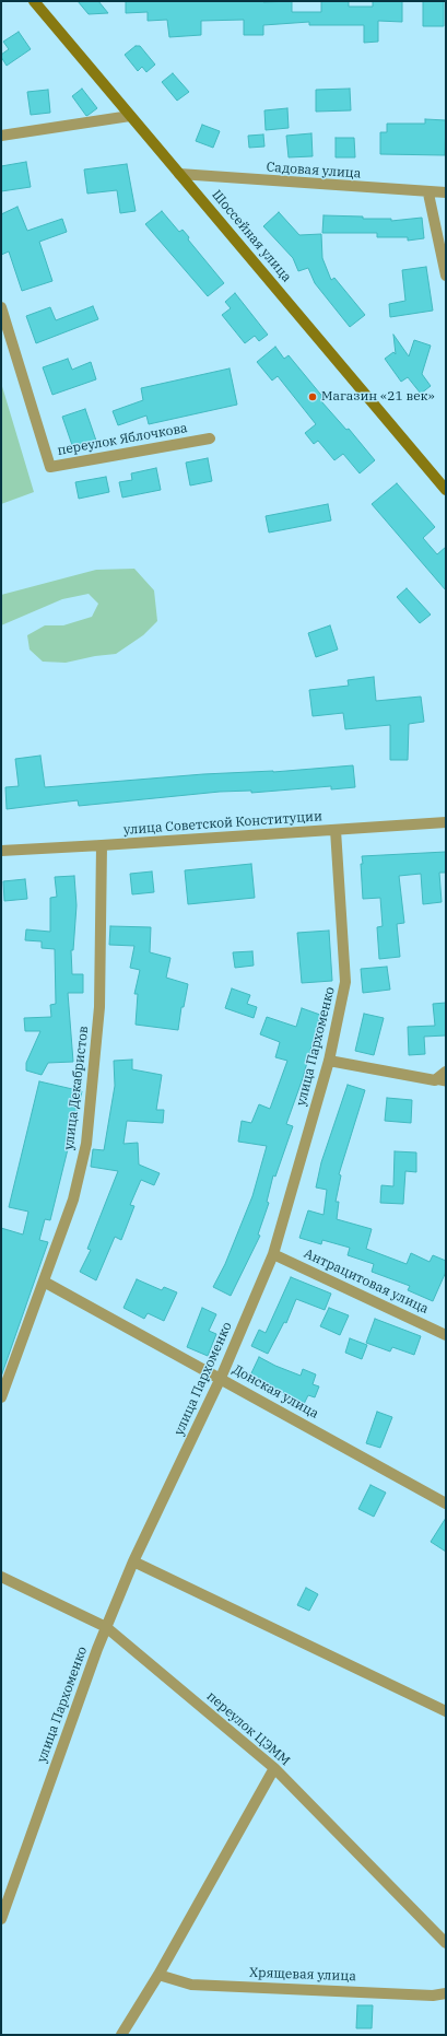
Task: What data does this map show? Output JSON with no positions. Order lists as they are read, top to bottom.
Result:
{
  "streets": {
    "street": [
      "Садовая улица",
      "Шоссейная улица",
      "переулок Яблочкова",
      "улица Советской Конституции",
      "улица Пархоменко",
      "улица Декабристов",
      "Антрацитовая улица",
      "Донская улица",
      "переулок ЦЭММ",
      "Хрящевая улица"
    ]
  },
  "crossings": [
    ["Садовая улица", "Шоссейная улица"],
    ["улица Советской Конституции", "улица Пархоменко"],
    ["улица Советской Конституции", "улица Декабристов"],
    ["улица Пархоменко", "Антрацитовая улица"],
    ["улица Пархоменко", "Донская улица"],
    ["улица Пархоменко", "переулок ЦЭММ"],
    ["улица Декабристов", "Донская улица"]
  ],
  "places": ["Магазин «21 век»"]
}
